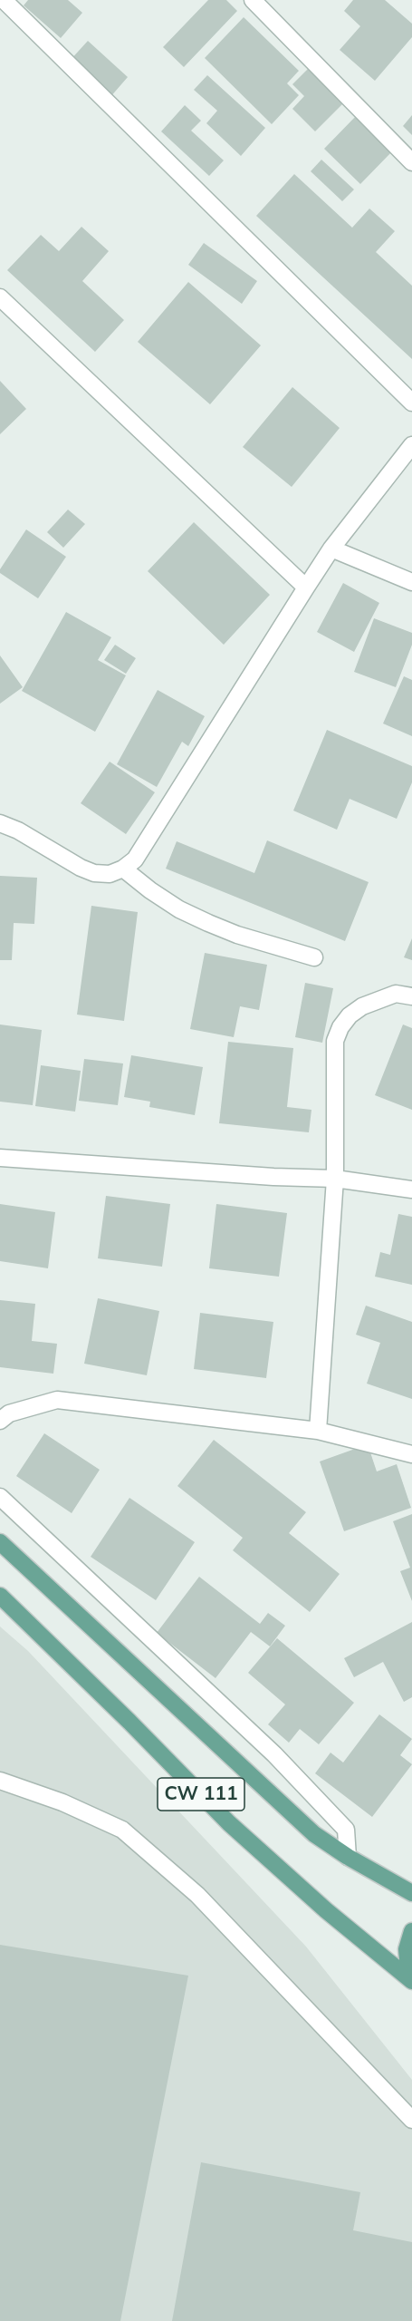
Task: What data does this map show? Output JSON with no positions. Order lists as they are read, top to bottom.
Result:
{
  "streets": {
    "main road": ["CW 111"]
  }
}
